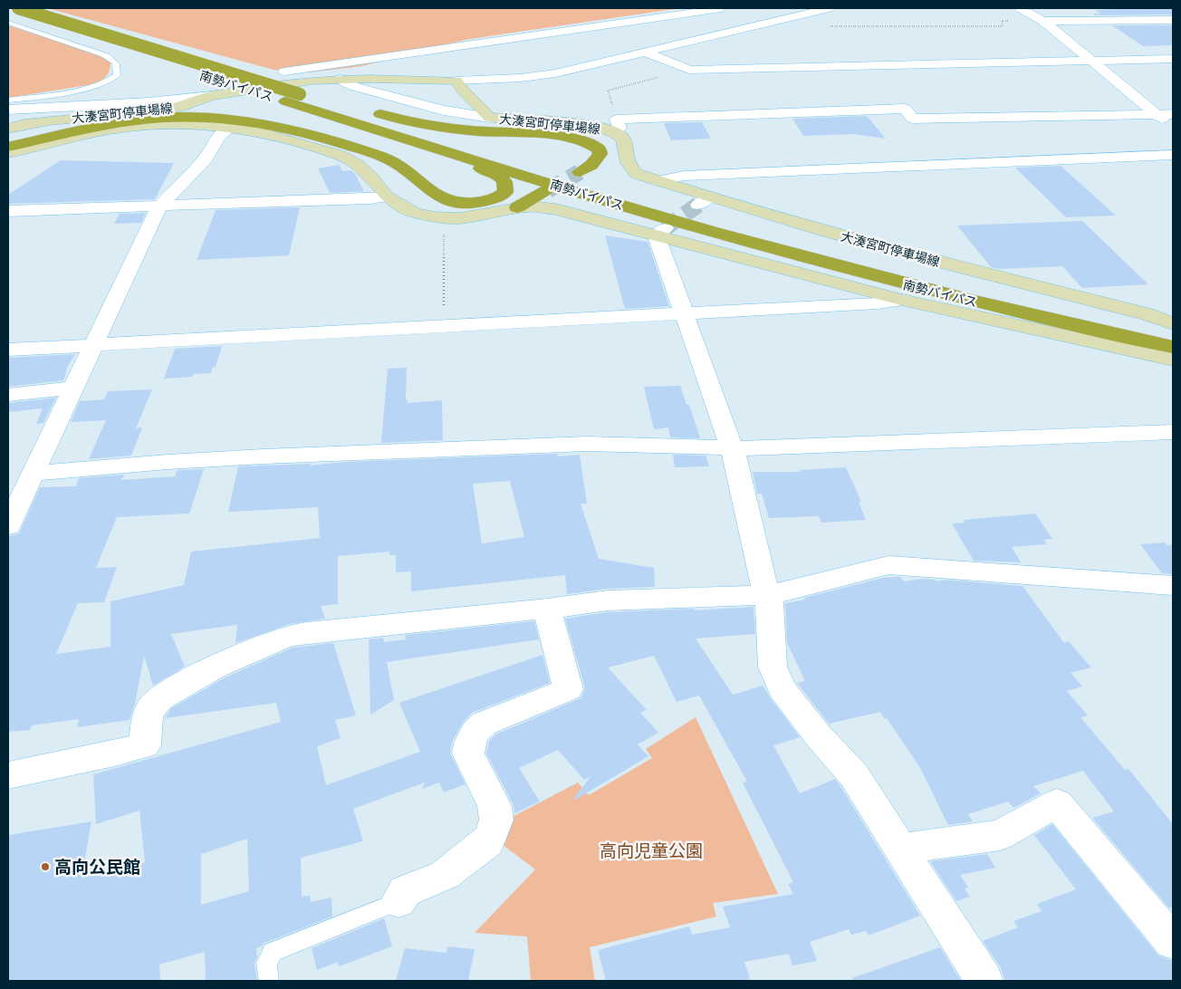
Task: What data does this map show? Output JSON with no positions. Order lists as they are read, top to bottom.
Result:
{
  "streets": {
    "highway": ["南勢バイパス"],
    "main road": ["大湊宮町停車場線"]
  },
  "parks": ["高向児童公園"],
  "places": ["高向公民館"]
}
